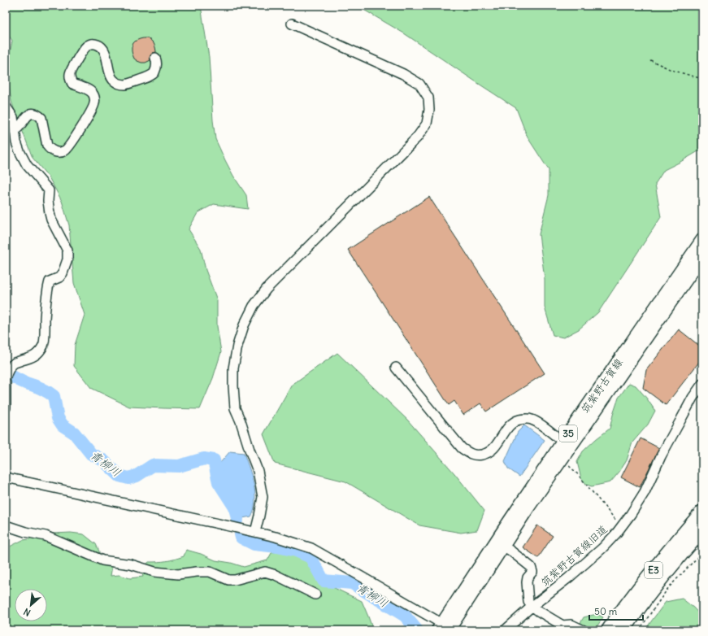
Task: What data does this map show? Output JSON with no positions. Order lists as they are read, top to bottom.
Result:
{
  "streets": {
    "highway": ["E3"],
    "main road": ["筑紫野古賀線", "35"],
    "street": ["筑紫野古賀線旧道"]
  },
  "water": ["青柳川"],
  "scale_bar": "50 m",
  "north": "bottom left"
}
